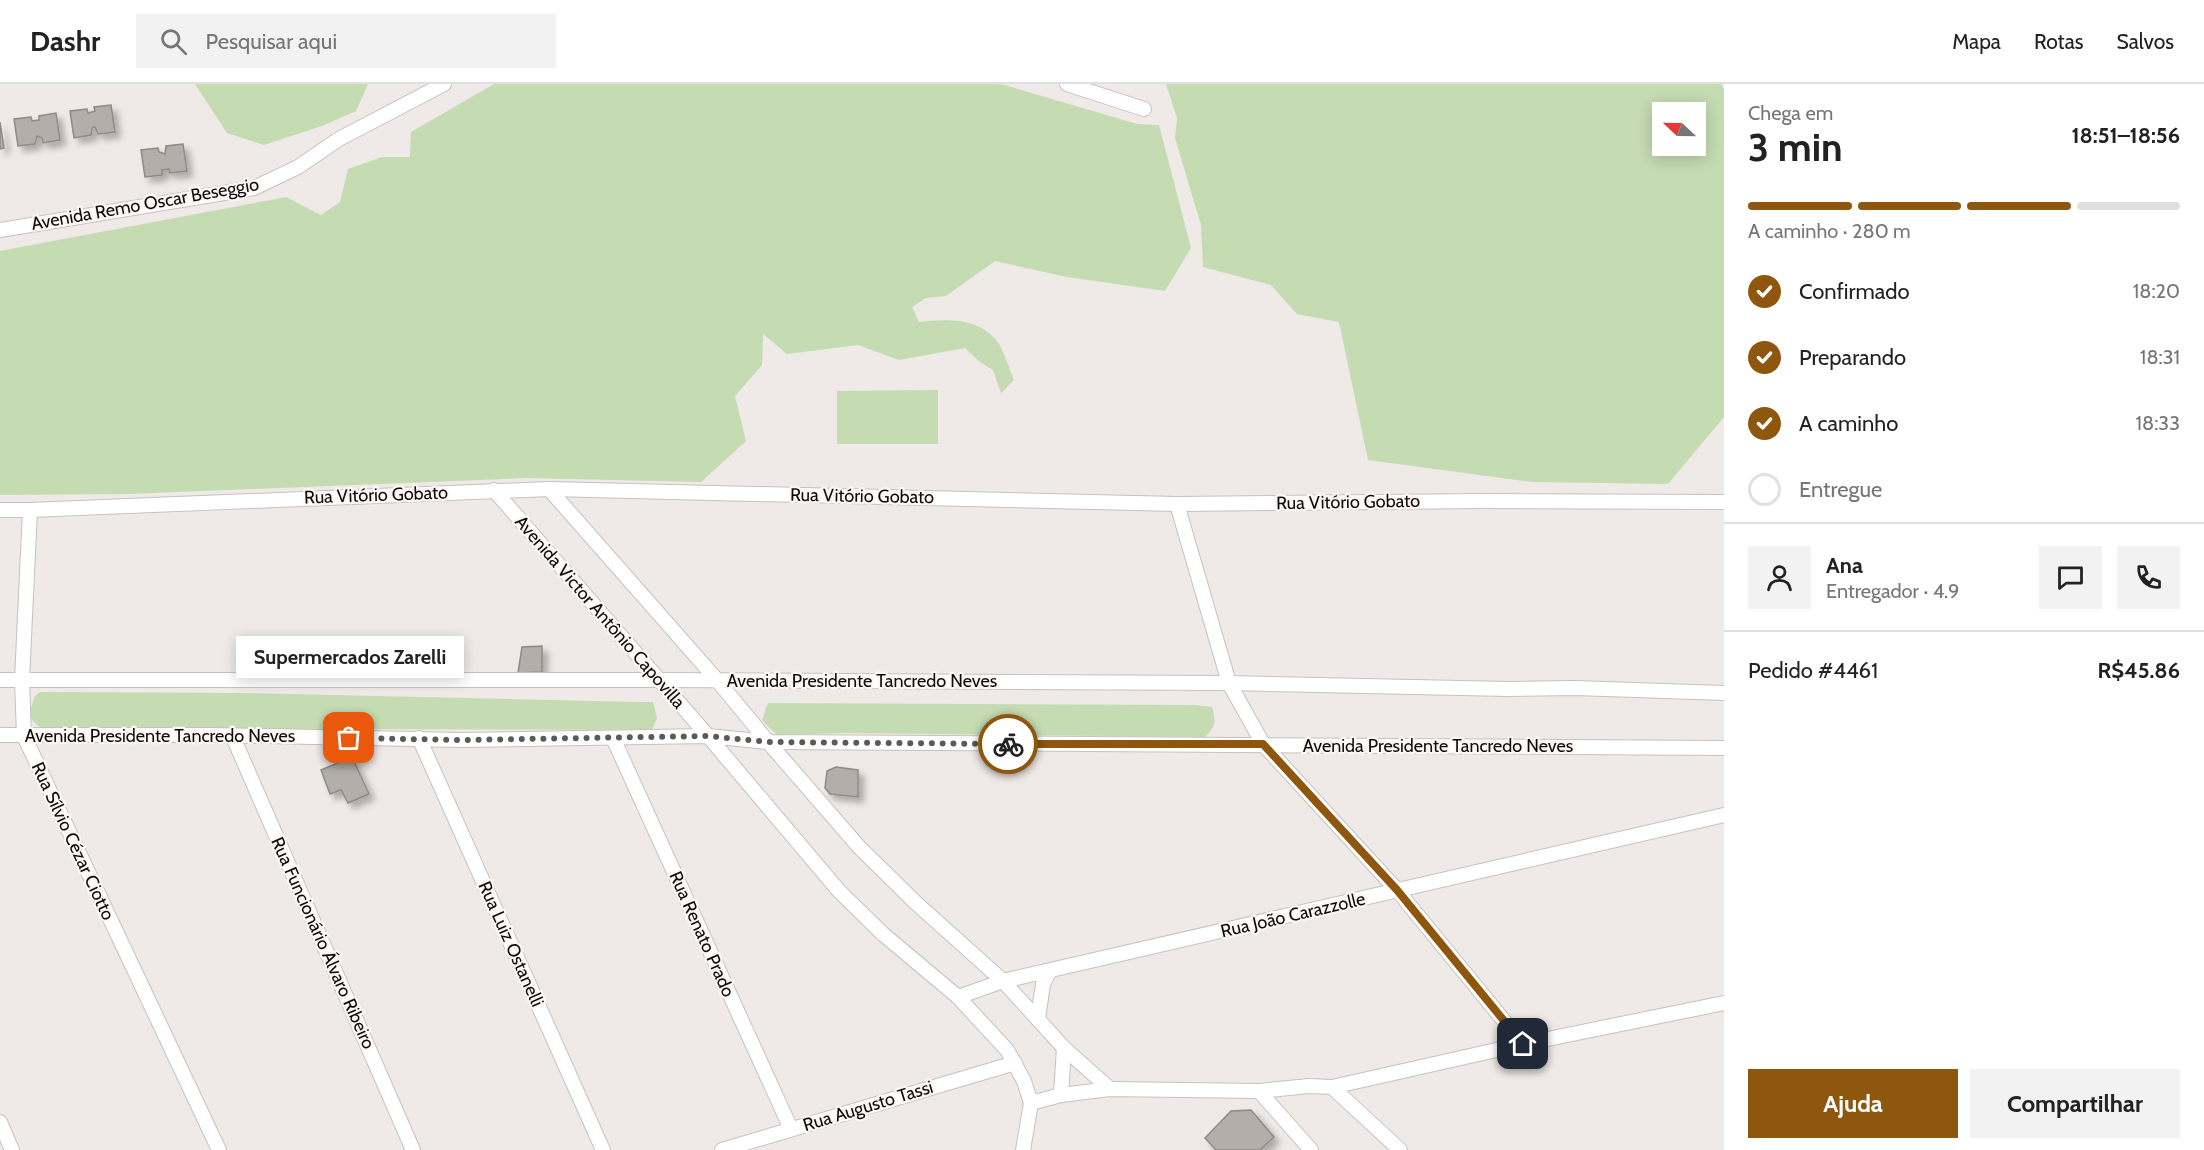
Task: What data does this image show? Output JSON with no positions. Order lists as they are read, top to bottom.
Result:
{
  "streets": {
    "street": [
      "Avenida Remo Oscar Beseggio",
      "Rua Vitório Gobato",
      "Avenida Victor Antônio Capovilla",
      "Avenida Presidente Tancredo Neves",
      "Rua Sílvio Cézar Ciotto",
      "Rua João Carazzolle",
      "Rua Renato Prado",
      "Rua Funcionário Álvaro Ribeiro",
      "Rua Luiz Ostanelli",
      "Rua Augusto Tassi"
    ]
  },
  "crossings": [
    ["Rua Vitório Gobato", "Avenida Victor Antônio Capovilla"],
    ["Rua Vitório Gobato", "Rua Sílvio Cézar Ciotto"],
    ["Avenida Victor Antônio Capovilla", "Avenida Presidente Tancredo Neves"],
    ["Avenida Victor Antônio Capovilla", "Rua João Carazzolle"],
    ["Avenida Victor Antônio Capovilla", "Rua Augusto Tassi"],
    ["Avenida Presidente Tancredo Neves", "Rua Sílvio Cézar Ciotto"],
    ["Avenida Presidente Tancredo Neves", "Rua Renato Prado"],
    ["Avenida Presidente Tancredo Neves", "Rua Funcionário Álvaro Ribeiro"],
    ["Avenida Presidente Tancredo Neves", "Rua Luiz Ostanelli"],
    ["Rua Renato Prado", "Rua Augusto Tassi"]
  ],
  "places": ["Supermercados Zarelli"],
  "north": "left",
  "page": {
    "header": "Dashr",
    "search": "Pesquisar aqui",
    "nav": ["Mapa", "Rotas", "Salvos"],
    "heading": ["3 min", "Chega em", "18:51–18:56"],
    "panel": [
      "Ana",
      "Entregador · 4.9",
      "Pedido #4461",
      "R$45.86"
    ],
    "bar": "A caminho · 280 m",
    "list": [
      ["Confirmado", "18:20"],
      ["Preparando", "18:31"],
      ["A caminho", "18:33"],
      "Entregue"
    ],
    "bubble": "Supermercados Zarelli",
    "buttons": ["Ajuda", "Compartilhar"]
  }
}
